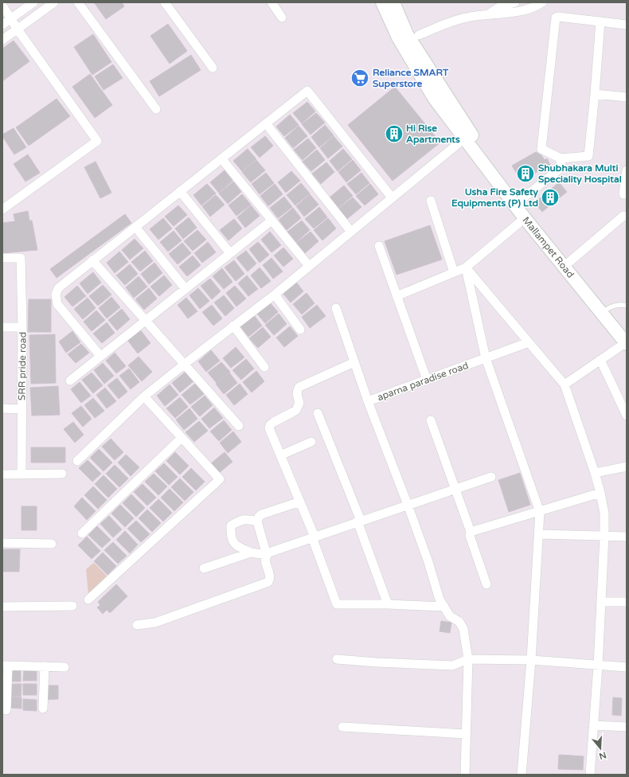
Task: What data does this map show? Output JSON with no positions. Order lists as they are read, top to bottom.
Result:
{
  "streets": {
    "main road": ["Mallampet Road"],
    "street": ["SRR pride road", "aparna paradise road"]
  },
  "places": {
    "supermarket": ["Reliance SMART Superstore"],
    "building": ["Hi Rise Apartments", "Shubhakara Multi Speciality Hospital", "Usha Fire Safety Equipments (P) Ltd"]
  },
  "north": "bottom"
}
